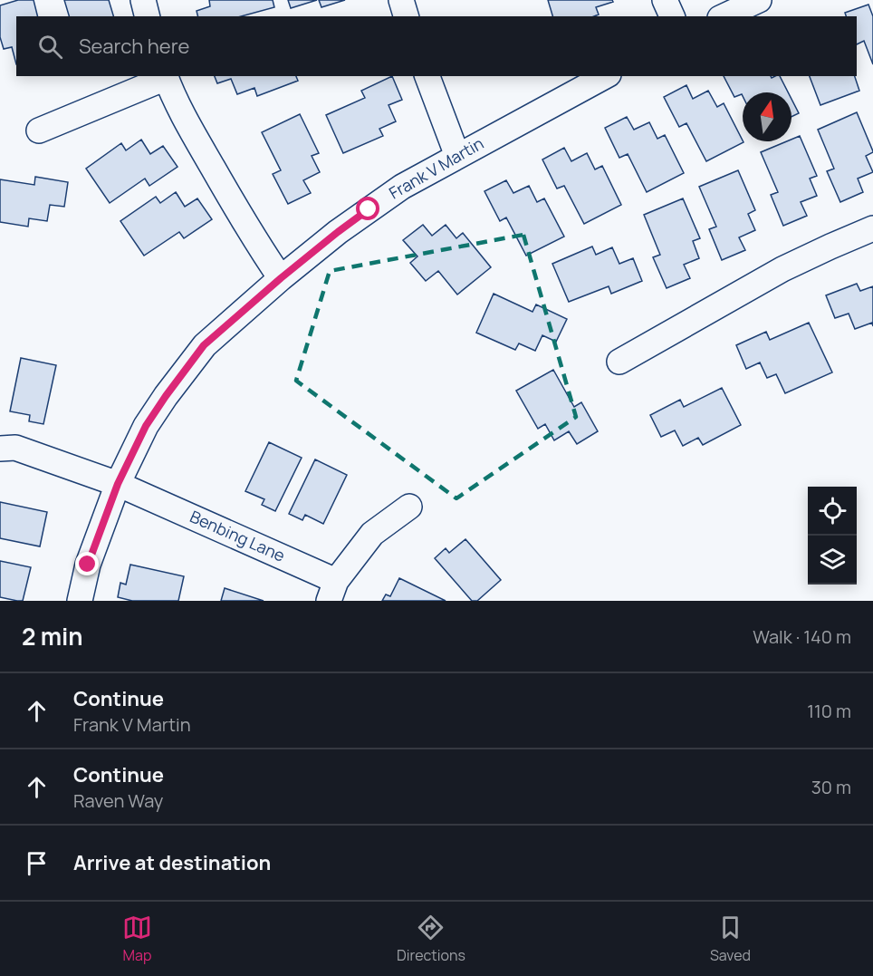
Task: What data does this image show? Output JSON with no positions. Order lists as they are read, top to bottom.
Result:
{
  "streets": {
    "street": ["Frank V Martin", "Benbing Lane"]
  },
  "crossings": [
    ["Frank V Martin", "Benbing Lane"]
  ],
  "north": "top",
  "page": {
    "search": "Search here",
    "heading": ["2 min", "Walk · 140 m"],
    "list": [
      ["Continue", "Frank V Martin", "110 m"],
      ["Continue", "Raven Way", "30 m"],
      "Arrive at destination"
    ],
    "nav": ["Map", "Directions", "Saved"]
  }
}
